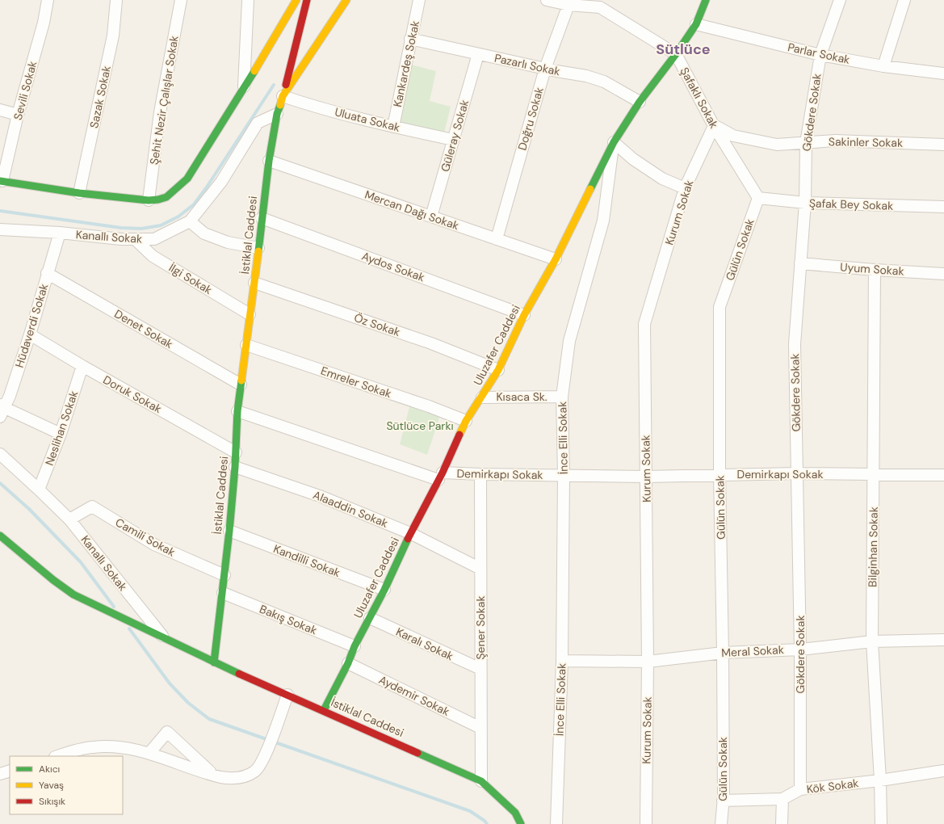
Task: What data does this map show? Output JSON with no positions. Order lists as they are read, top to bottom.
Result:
{
  "streets": {
    "street": [
      "Parlar Sokak",
      "Kankardeş Sokak",
      "Pazarlı Sokak",
      "Sevili Sokak",
      "Sazak Sokak",
      "Şafaklı Sokak",
      "Şehit Nezir Çalışlar Sokak",
      "Gökdere Sokak",
      "Doğru Sokak",
      "Uluata Sokak",
      "Güleray Sokak",
      "Sakinler Sokak",
      "Şafak Bey Sokak",
      "Mercan Dağı Sokak",
      "Kurum Sokak",
      "İstiklal Caddesi",
      "Kanallı Sokak",
      "Gülün Sokak",
      "Aydos Sokak",
      "Uyum Sokak",
      "İlgi Sokak",
      "Öz Sokak",
      "Hüdaverdi Sokak",
      "Denet Sokak",
      "Uluzafer Caddesi",
      "Emreler Sokak",
      "Doruk Sokak",
      "Kısaca Sk.",
      "Neslihan Sokak",
      "İnce Elli Sokak",
      "Demirkapı Sokak",
      "Alaaddin Sokak",
      "Camili Sokak",
      "Bilginhan Sokak",
      "Kandilli Sokak",
      "Bakış Sokak",
      "Şener Sokak",
      "Karalı Sokak",
      "Meral Sokak",
      "Aydemir Sokak",
      "Kök Sokak"
    ]
  },
  "crossings": [
    ["Parlar Sokak", "Gökdere Sokak"],
    ["Parlar Sokak", "Uluzafer Caddesi"],
    ["Kankardeş Sokak", "Pazarlı Sokak"],
    ["Kankardeş Sokak", "Uluata Sokak"],
    ["Pazarlı Sokak", "Doğru Sokak"],
    ["Pazarlı Sokak", "Güleray Sokak"],
    ["Pazarlı Sokak", "Uluzafer Caddesi"],
    ["Şafaklı Sokak", "Doğru Sokak"],
    ["Şafaklı Sokak", "Sakinler Sokak"],
    ["Şafaklı Sokak", "Şafak Bey Sokak"],
    ["Şafaklı Sokak", "Kurum Sokak"],
    ["Şafaklı Sokak", "Gülün Sokak"],
    ["Şafaklı Sokak", "Uluzafer Caddesi"],
    ["Gökdere Sokak", "Sakinler Sokak"],
    ["Gökdere Sokak", "Şafak Bey Sokak"],
    ["Gökdere Sokak", "Uyum Sokak"],
    ["Gökdere Sokak", "Demirkapı Sokak"],
    ["Gökdere Sokak", "Meral Sokak"],
    ["Gökdere Sokak", "Kök Sokak"],
    ["Doğru Sokak", "Mercan Dağı Sokak"],
    ["Uluata Sokak", "Güleray Sokak"],
    ["Uluata Sokak", "İstiklal Caddesi"],
    ["Güleray Sokak", "Mercan Dağı Sokak"],
    ["Sakinler Sokak", "Kurum Sokak"],
    ["Şafak Bey Sokak", "Gülün Sokak"],
    ["Mercan Dağı Sokak", "İstiklal Caddesi"],
    ["Mercan Dağı Sokak", "Uluzafer Caddesi"],
    ["Kurum Sokak", "Demirkapı Sokak"],
    ["Kurum Sokak", "Meral Sokak"],
    ["İstiklal Caddesi", "Kanallı Sokak"],
    ["İstiklal Caddesi", "Aydos Sokak"],
    ["İstiklal Caddesi", "İlgi Sokak"],
    ["İstiklal Caddesi", "Öz Sokak"],
    ["İstiklal Caddesi", "Denet Sokak"],
    ["İstiklal Caddesi", "Uluzafer Caddesi"],
    ["İstiklal Caddesi", "Emreler Sokak"],
    ["İstiklal Caddesi", "Doruk Sokak"],
    ["İstiklal Caddesi", "Demirkapı Sokak"],
    ["İstiklal Caddesi", "Alaaddin Sokak"],
    ["İstiklal Caddesi", "Camili Sokak"],
    ["İstiklal Caddesi", "Kandilli Sokak"],
    ["İstiklal Caddesi", "Bakış Sokak"],
    ["İstiklal Caddesi", "Şener Sokak"],
    ["Kanallı Sokak", "İlgi Sokak"],
    ["Kanallı Sokak", "Hüdaverdi Sokak"],
    ["Kanallı Sokak", "Neslihan Sokak"],
    ["Kanallı Sokak", "Camili Sokak"],
    ["Gülün Sokak", "Demirkapı Sokak"],
    ["Gülün Sokak", "Meral Sokak"],
    ["Gülün Sokak", "Kök Sokak"],
    ["Aydos Sokak", "Uluzafer Caddesi"],
    ["Uyum Sokak", "Bilginhan Sokak"],
    ["Öz Sokak", "Uluzafer Caddesi"],
    ["Hüdaverdi Sokak", "Denet Sokak"],
    ["Hüdaverdi Sokak", "Doruk Sokak"],
    ["Uluzafer Caddesi", "Emreler Sokak"],
    ["Uluzafer Caddesi", "Kısaca Sk."],
    ["Uluzafer Caddesi", "İnce Elli Sokak"],
    ["Uluzafer Caddesi", "Demirkapı Sokak"],
    ["Uluzafer Caddesi", "Alaaddin Sokak"],
    ["Uluzafer Caddesi", "Kandilli Sokak"],
    ["Uluzafer Caddesi", "Bakış Sokak"],
    ["Uluzafer Caddesi", "Karalı Sokak"],
    ["Uluzafer Caddesi", "Aydemir Sokak"],
    ["Doruk Sokak", "Neslihan Sokak"],
    ["Kısaca Sk.", "İnce Elli Sokak"],
    ["İnce Elli Sokak", "Demirkapı Sokak"],
    ["İnce Elli Sokak", "Meral Sokak"],
    ["Demirkapı Sokak", "Bilginhan Sokak"],
    ["Demirkapı Sokak", "Şener Sokak"],
    ["Alaaddin Sokak", "Şener Sokak"],
    ["Bilginhan Sokak", "Meral Sokak"],
    ["Bilginhan Sokak", "Kök Sokak"],
    ["Şener Sokak", "Karalı Sokak"],
    ["Şener Sokak", "Aydemir Sokak"]
  ],
  "districts": ["Sütlüce"],
  "parks": ["Sütlüce Parkı"],
  "legend": ["Akıcı", "Yavaş", "Sıkışık"]
}
